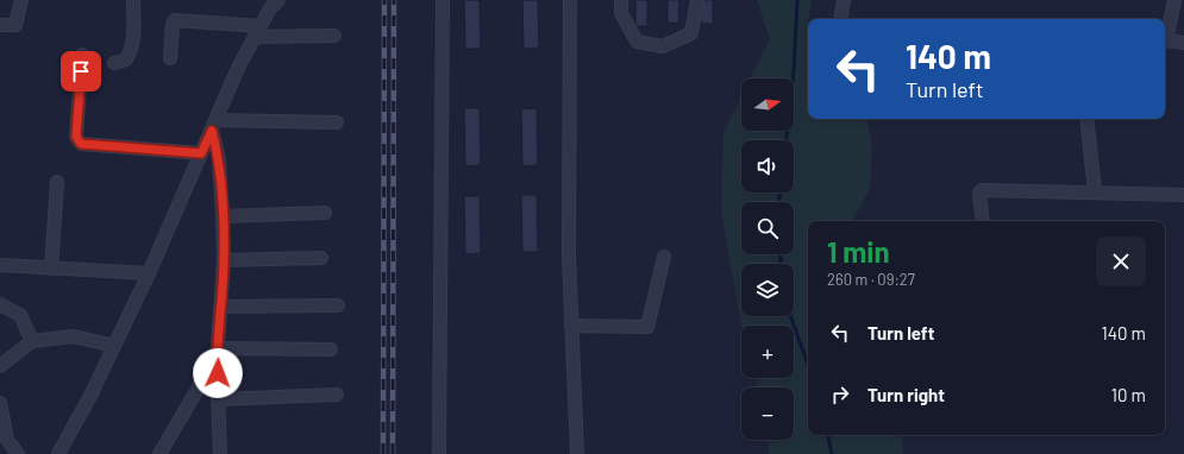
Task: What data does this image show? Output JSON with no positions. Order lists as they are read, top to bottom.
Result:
{
  "north": "right",
  "page": {
    "turn": ["140 m", "Turn left"],
    "map_buttons": ["+", "−"],
    "heading": ["1 min", "260 m · 09:27"],
    "list": [
      {
        "name": "Turn left",
        "value": "140 m"
      },
      {
        "name": "Turn right",
        "value": "10 m"
      }
    ]
  }
}
